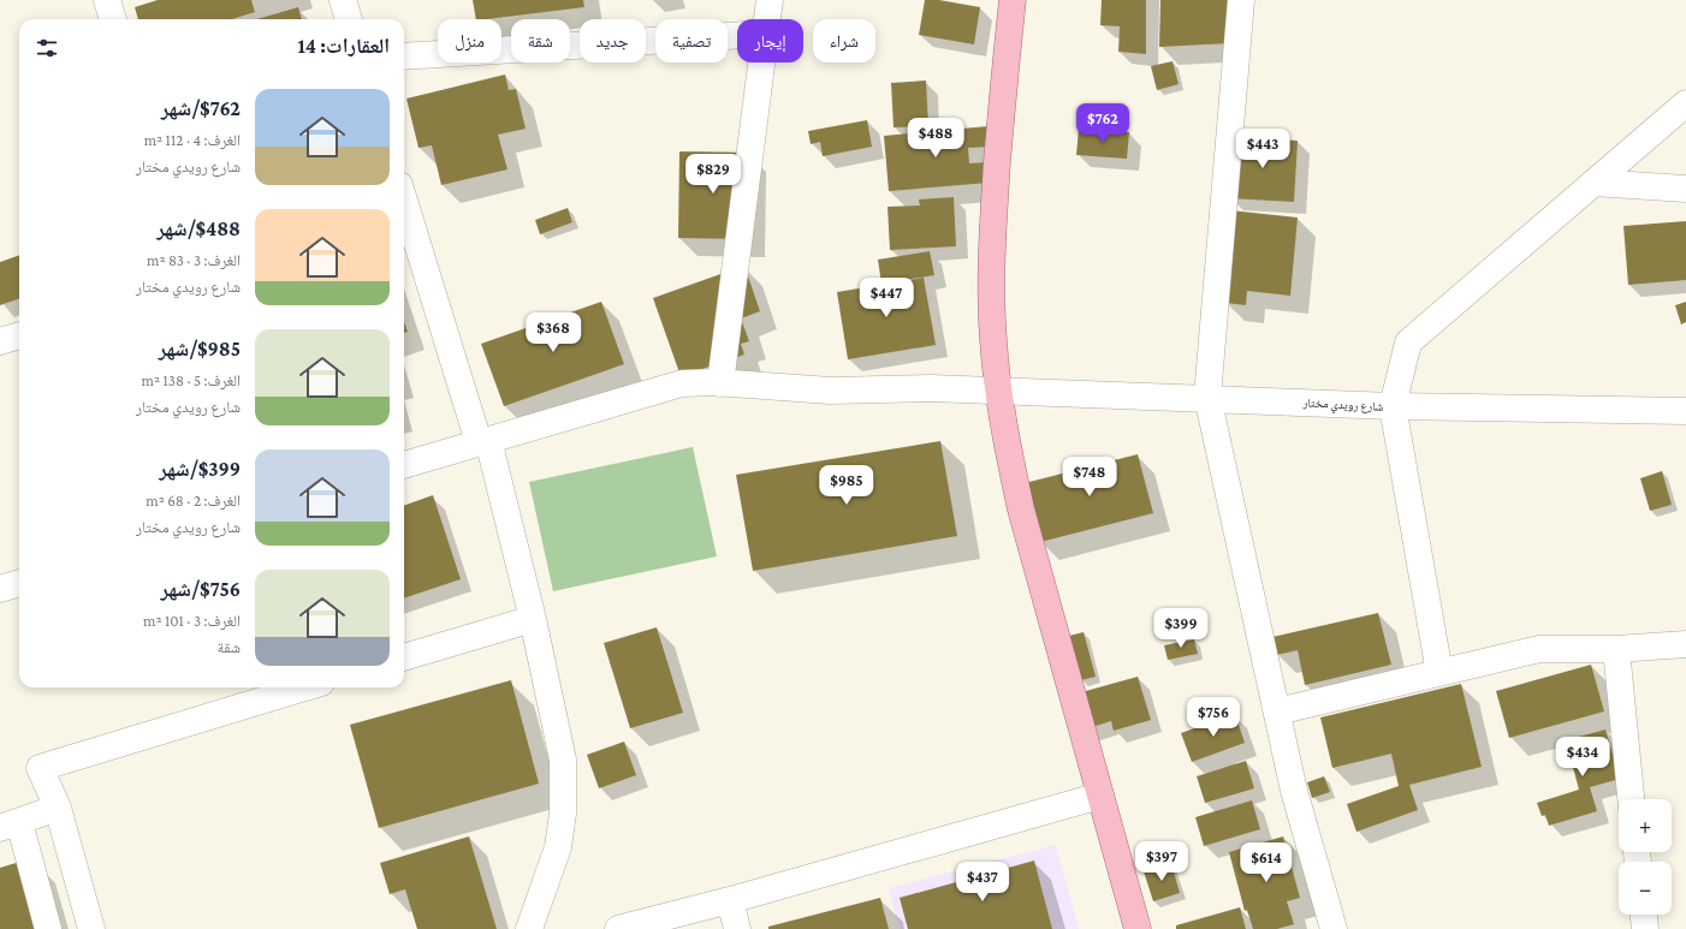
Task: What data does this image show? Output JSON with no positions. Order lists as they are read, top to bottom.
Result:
{
  "streets": {
    "street": ["شارع رويدي مختار"]
  },
  "page": {
    "chip": [
      "شراء",
      "إيجار",
      "تصفية",
      "جديد",
      "شقة",
      "منزل"
    ],
    "heading": "العقارات: 14",
    "list": [
      {
        "name": "$762/شهر",
        "note": "الغرف: 4 · 112 m² · شارع رويدي مختار"
      },
      {
        "name": "$488/شهر",
        "note": "الغرف: 3 · 83 m² · شارع رويدي مختار"
      },
      {
        "name": "$985/شهر",
        "note": "الغرف: 5 · 138 m² · شارع رويدي مختار"
      },
      {
        "name": "$399/شهر",
        "note": "الغرف: 2 · 68 m² · شارع رويدي مختار"
      },
      {
        "name": "$756/شهر",
        "note": "الغرف: 3 · 101 m² · شقة"
      }
    ],
    "price": [
      "$762",
      "$488",
      "$443",
      "$829",
      "$447",
      "$368",
      "$748",
      "$985",
      "$399",
      "$756",
      "$434",
      "$397",
      "$614",
      "$437"
    ],
    "map_buttons": ["+", "−"]
  }
}
